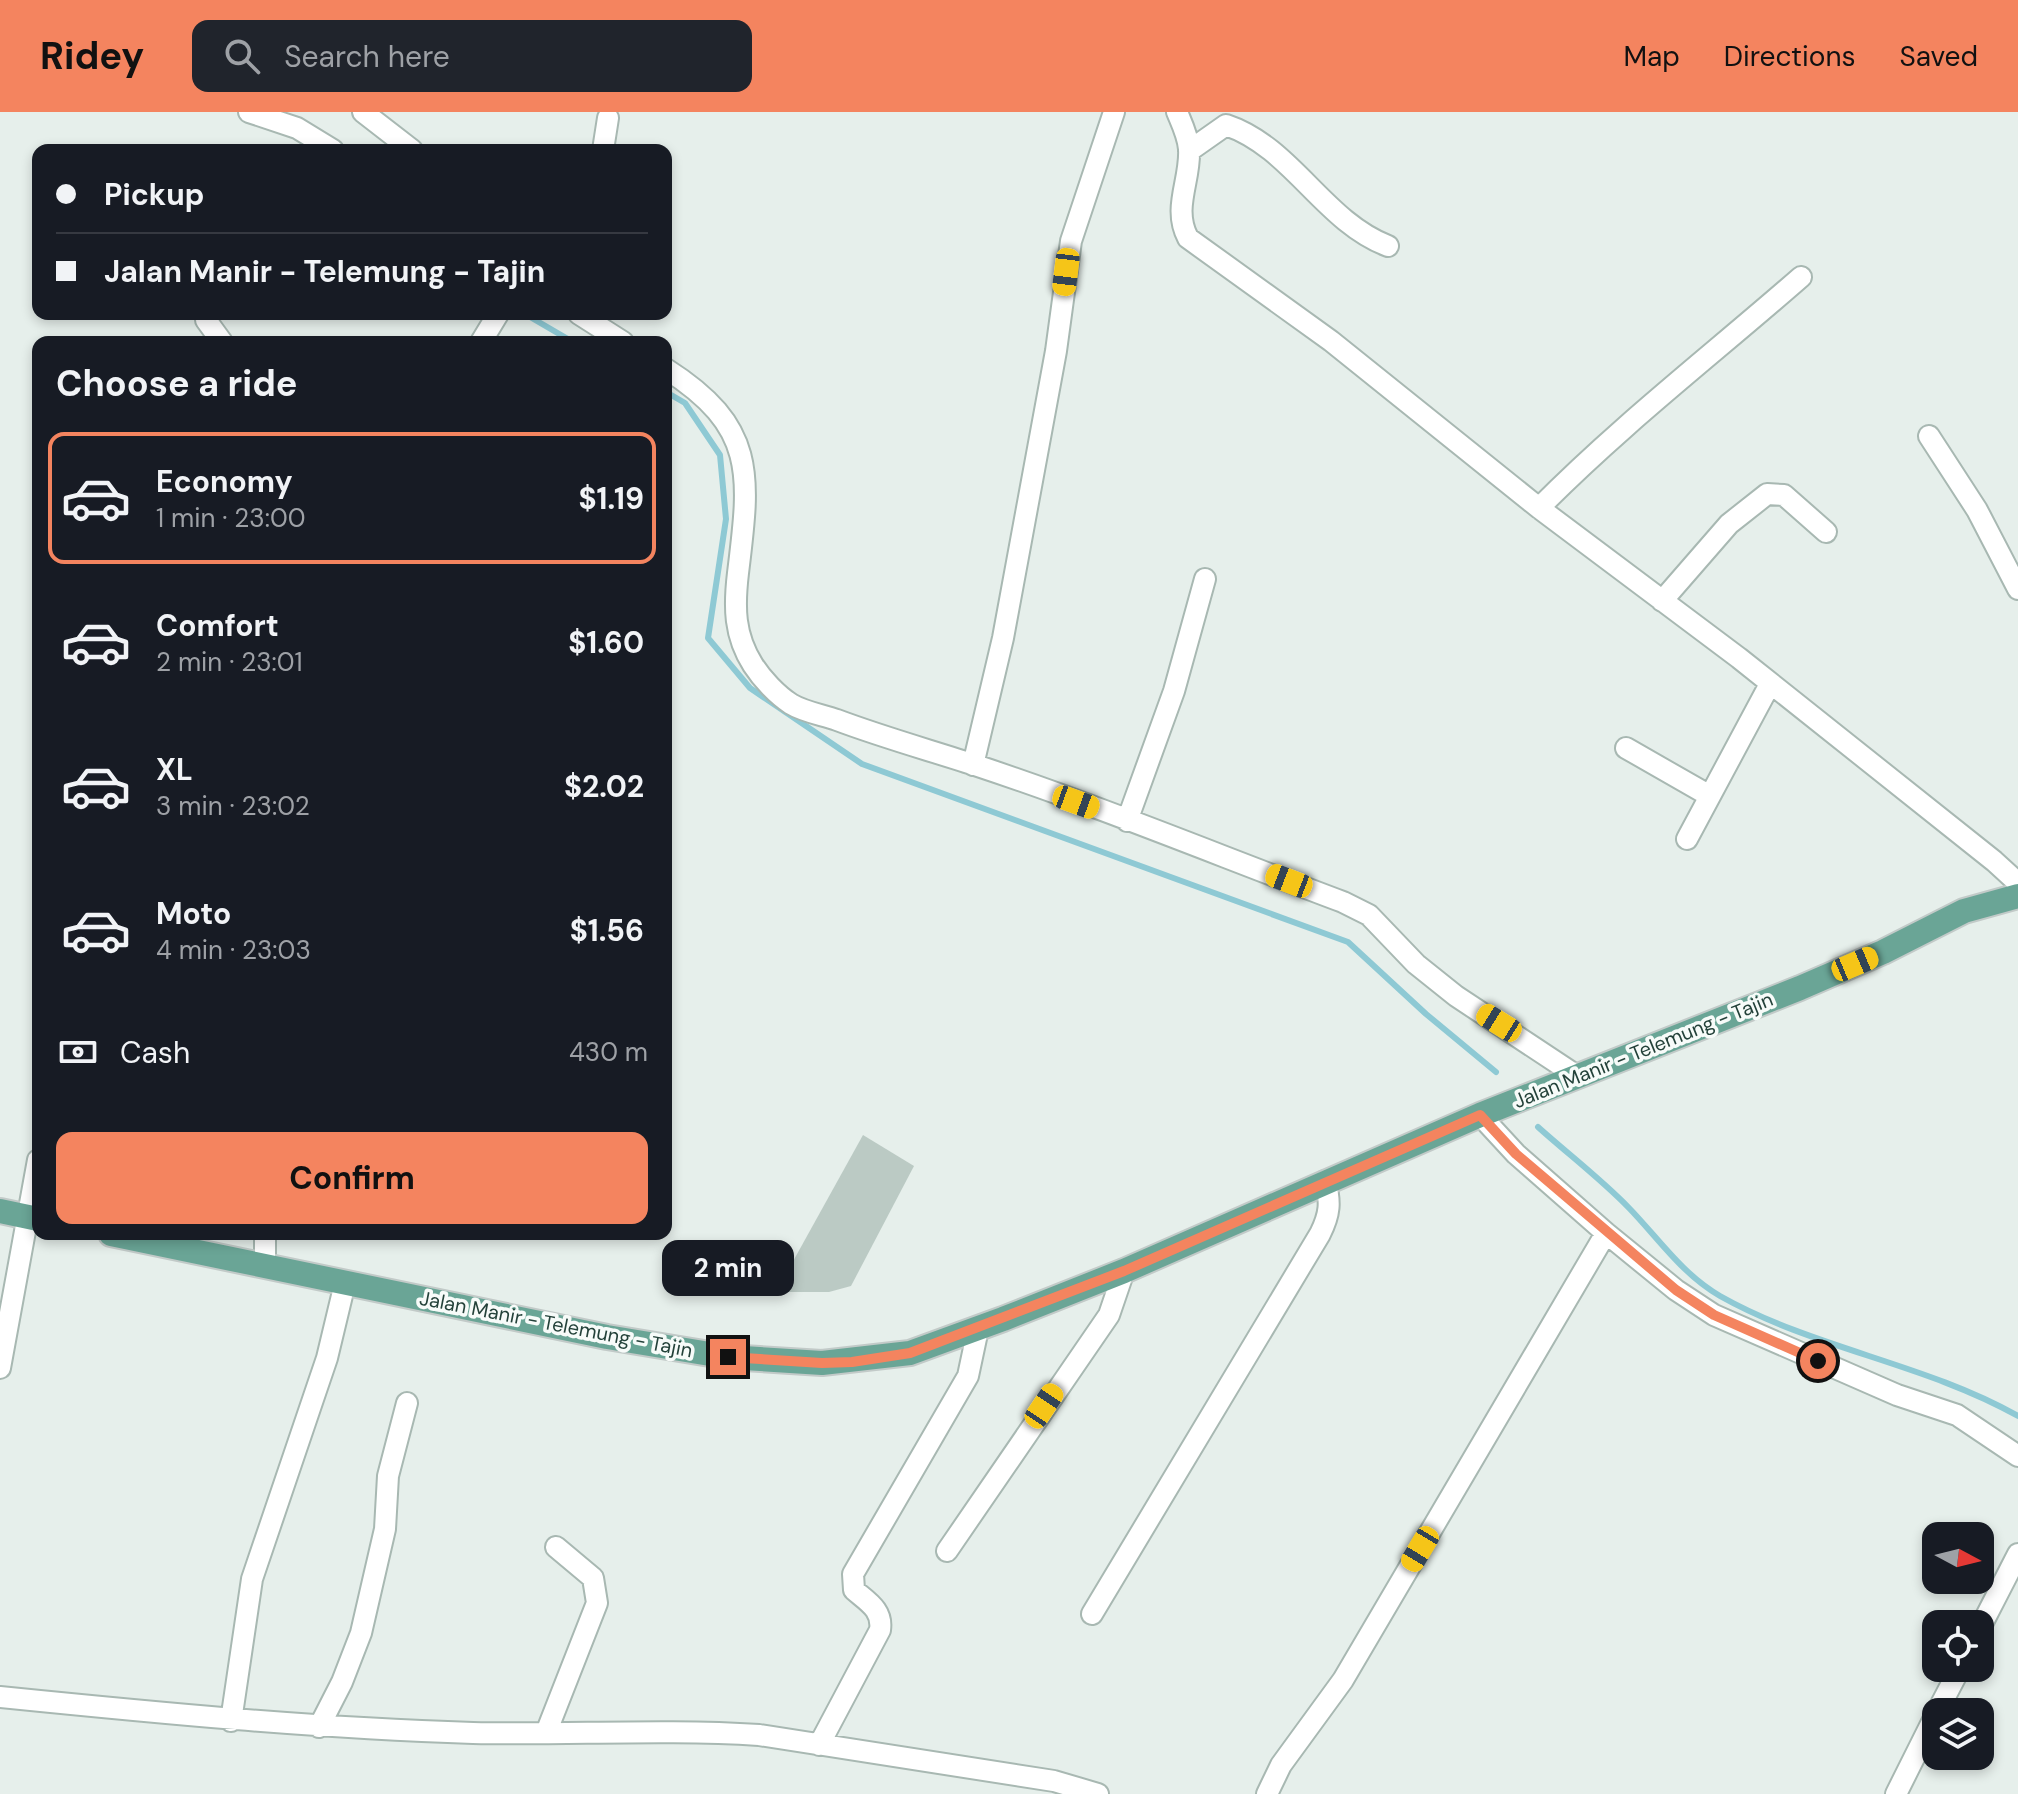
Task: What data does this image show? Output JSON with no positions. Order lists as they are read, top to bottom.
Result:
{
  "streets": {
    "main road": ["Jalan Manir - Telemung - Tajin"]
  },
  "north": "right",
  "page": {
    "header": "Ridey",
    "search": "Search here",
    "nav": ["Map", "Directions", "Saved"],
    "banner": ["Pickup", "Jalan Manir - Telemung - Tajin"],
    "heading": "Choose a ride",
    "list": [
      {
        "name": "Economy",
        "note": "1 min · 23:00",
        "value": "$1.19"
      },
      {
        "name": "Comfort",
        "note": "2 min · 23:01",
        "value": "$1.60"
      },
      {
        "name": "XL",
        "note": "3 min · 23:02",
        "value": "$2.02"
      },
      {
        "name": "Moto",
        "note": "4 min · 23:03",
        "value": "$1.56"
      }
    ],
    "pay": ["Cash", "430 m"],
    "buttons": "Confirm",
    "bubble": "2 min"
  }
}
